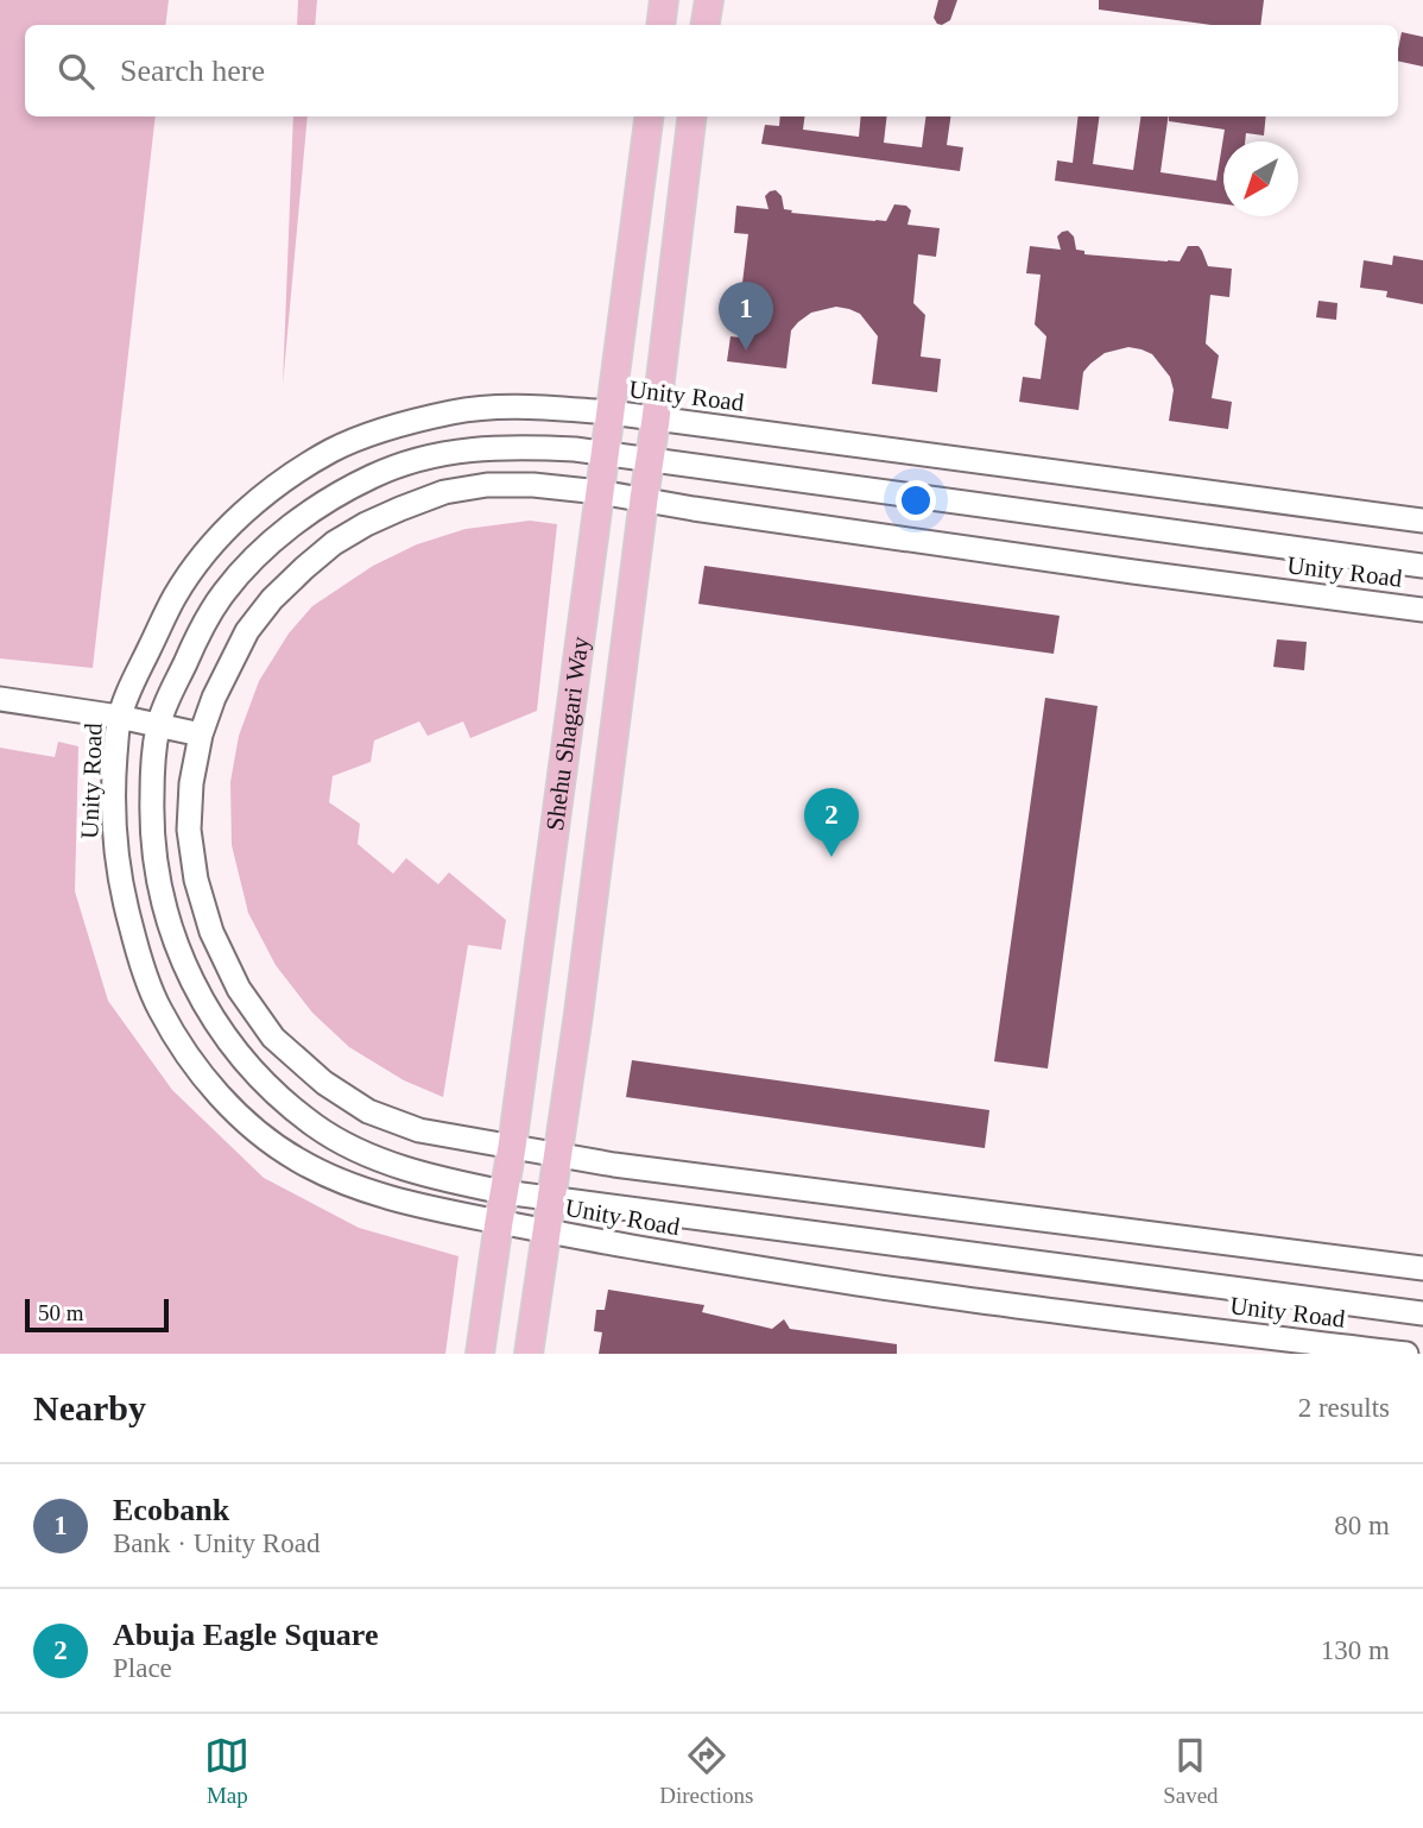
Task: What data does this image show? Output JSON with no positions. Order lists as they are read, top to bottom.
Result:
{
  "streets": {
    "main road": ["Shehu Shagari Way"],
    "street": ["Unity Road"]
  },
  "crossings": [
    ["Unity Road", "Shehu Shagari Way"]
  ],
  "scale_bar": "50 m",
  "north": "bottom left",
  "page": {
    "search": "Search here",
    "pins": ["1", "2"],
    "scale": "50 m",
    "heading": ["Nearby", "2 results"],
    "list": [
      {
        "mark": "1",
        "name": "Ecobank",
        "note": "Bank · Unity Road",
        "value": "80 m"
      },
      {
        "mark": "2",
        "name": "Abuja Eagle Square",
        "note": "Place",
        "value": "130 m"
      }
    ],
    "nav": ["Map", "Directions", "Saved"]
  }
}
